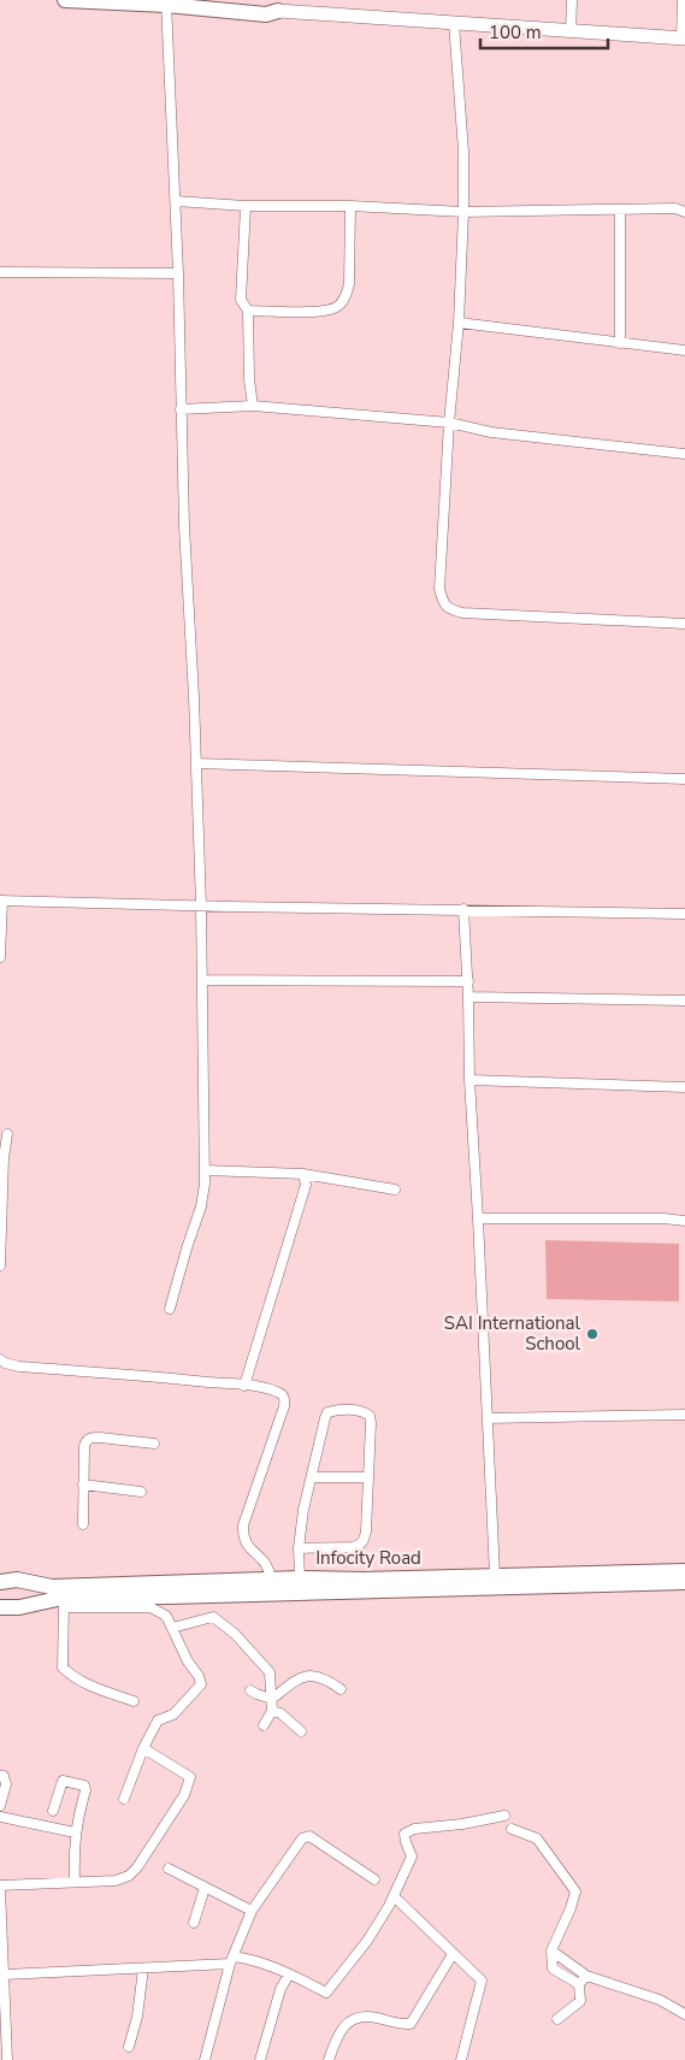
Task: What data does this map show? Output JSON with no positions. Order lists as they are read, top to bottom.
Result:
{
  "streets": {
    "main road": ["Infocity Road"]
  },
  "places": ["SAI International School"],
  "scale_bar": "100 m"
}
